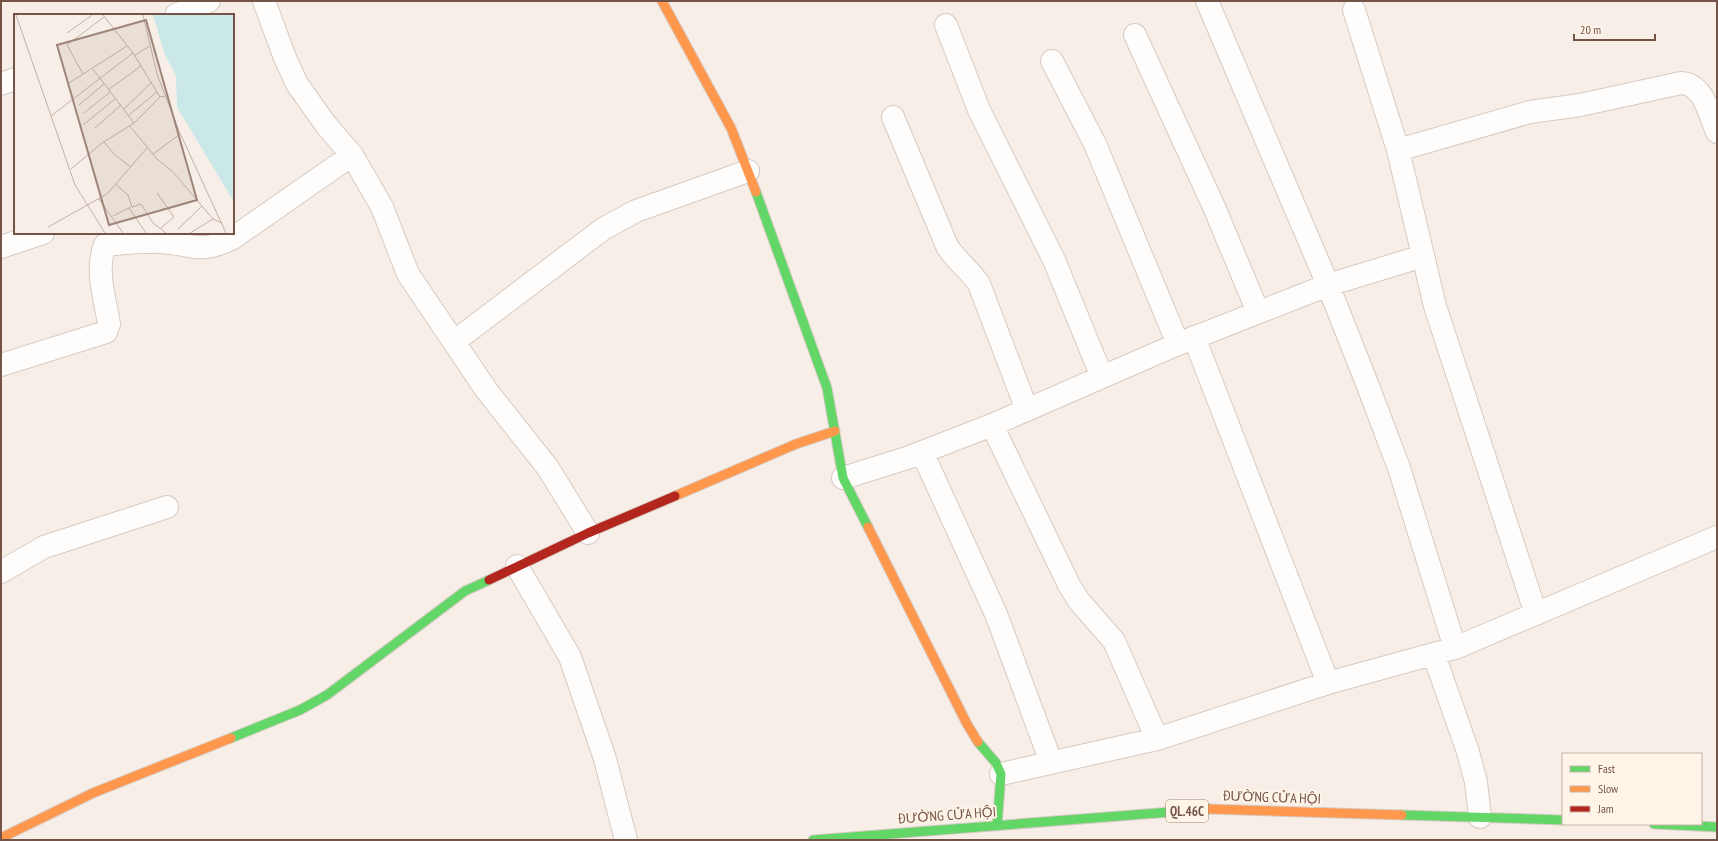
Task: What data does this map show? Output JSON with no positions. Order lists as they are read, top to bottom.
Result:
{
  "streets": {
    "street": ["ĐƯỜNG CỬA HỘI", "QL.46C"]
  },
  "legend": ["Fast", "Slow", "Jam"],
  "scale_bar": "20 m"
}
